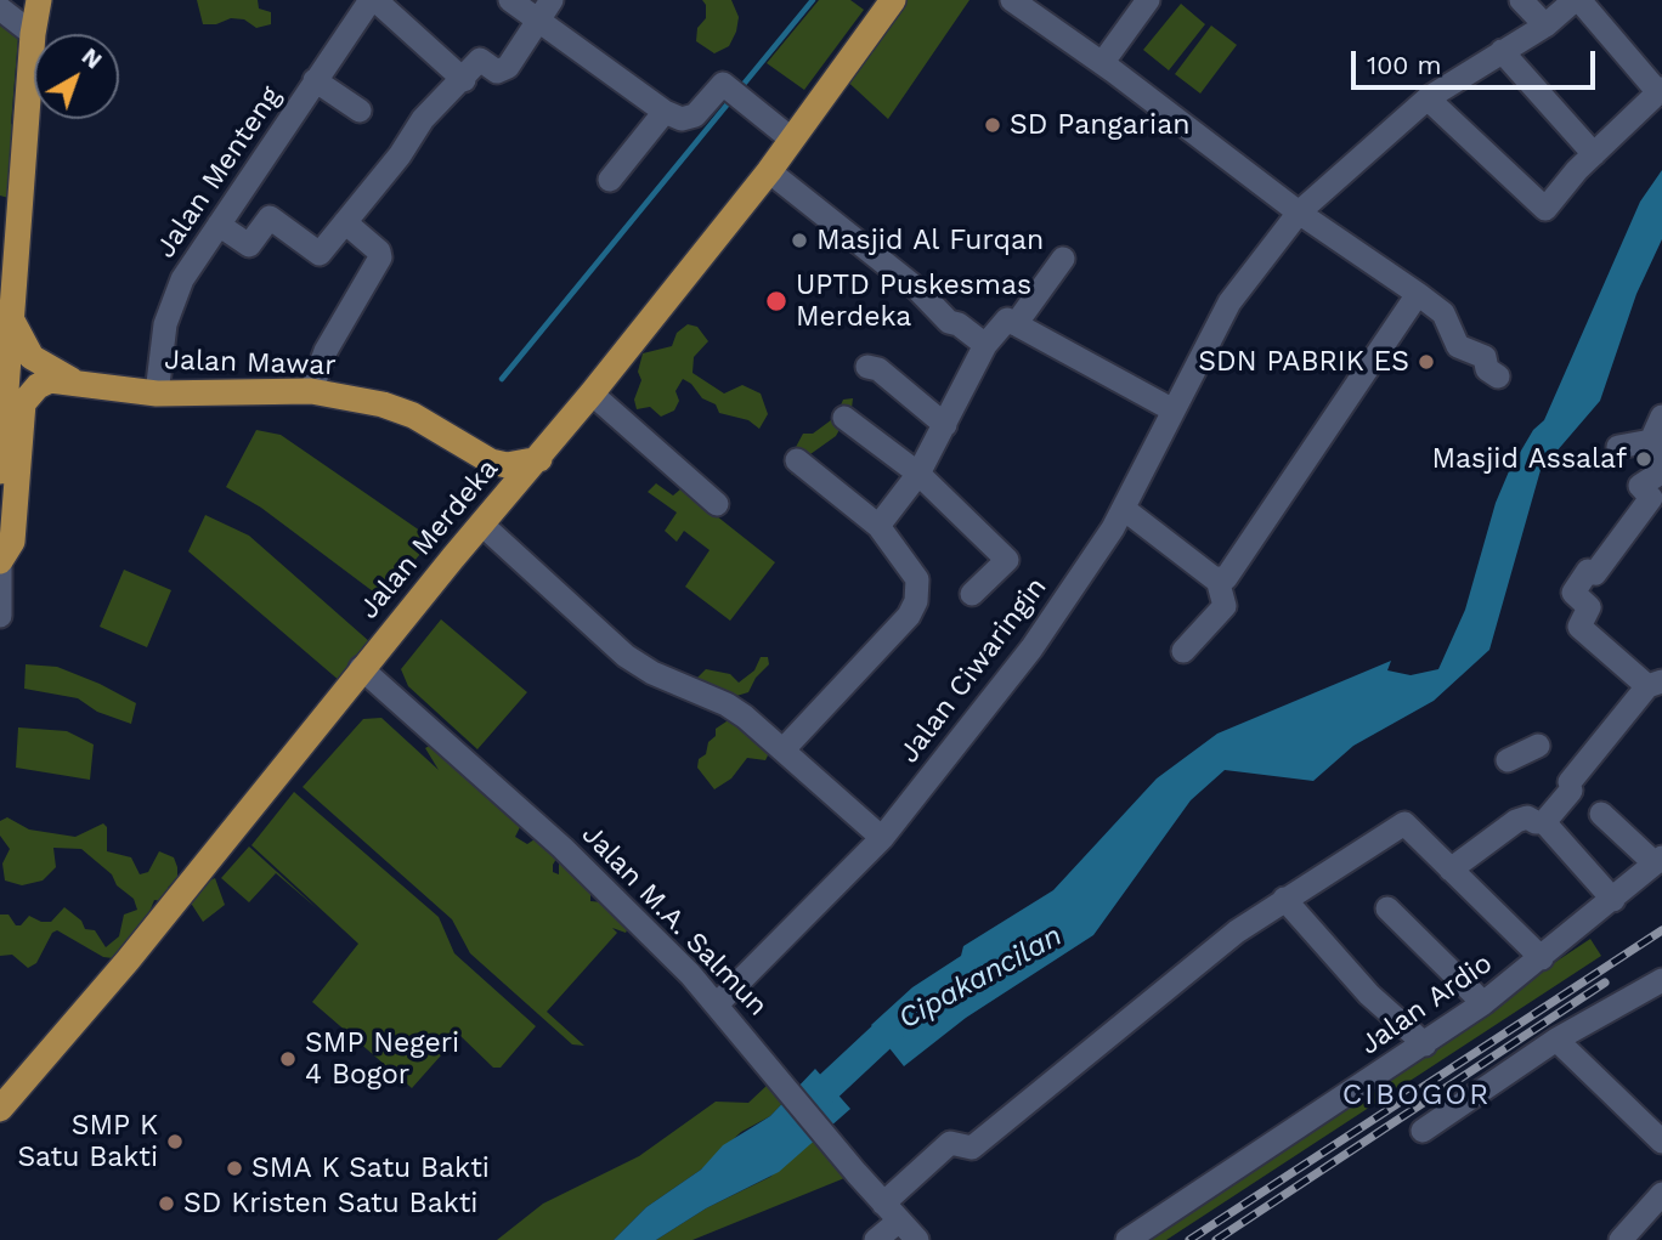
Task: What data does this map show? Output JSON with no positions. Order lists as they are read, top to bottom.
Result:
{
  "streets": {
    "main road": ["Jalan Mawar", "Jalan Merdeka"],
    "street": [
      "Jalan Menteng",
      "Jalan Ciwaringin",
      "Jalan M.A. Salmun",
      "Jalan Ardio"
    ]
  },
  "crossings": [
    ["Jalan Menteng", "Jalan Mawar"],
    ["Jalan Mawar", "Jalan Merdeka"],
    ["Jalan Merdeka", "Jalan M.A. Salmun"],
    ["Jalan Ciwaringin", "Jalan M.A. Salmun"]
  ],
  "districts": ["CIBOGOR"],
  "water": ["Cipakancilan"],
  "places": [
    "SD Pangarian",
    "Masjid Al Furqan",
    "UPTD Puskesmas Merdeka",
    "SDN PABRIK ES",
    "Masjid Assalaf",
    "SMP Negeri 4 Bogor",
    "SMP K Satu Bakti",
    "SMA K Satu Bakti",
    "SD Kristen Satu Bakti"
  ],
  "scale_bar": "100 m",
  "north": "top right"
}
